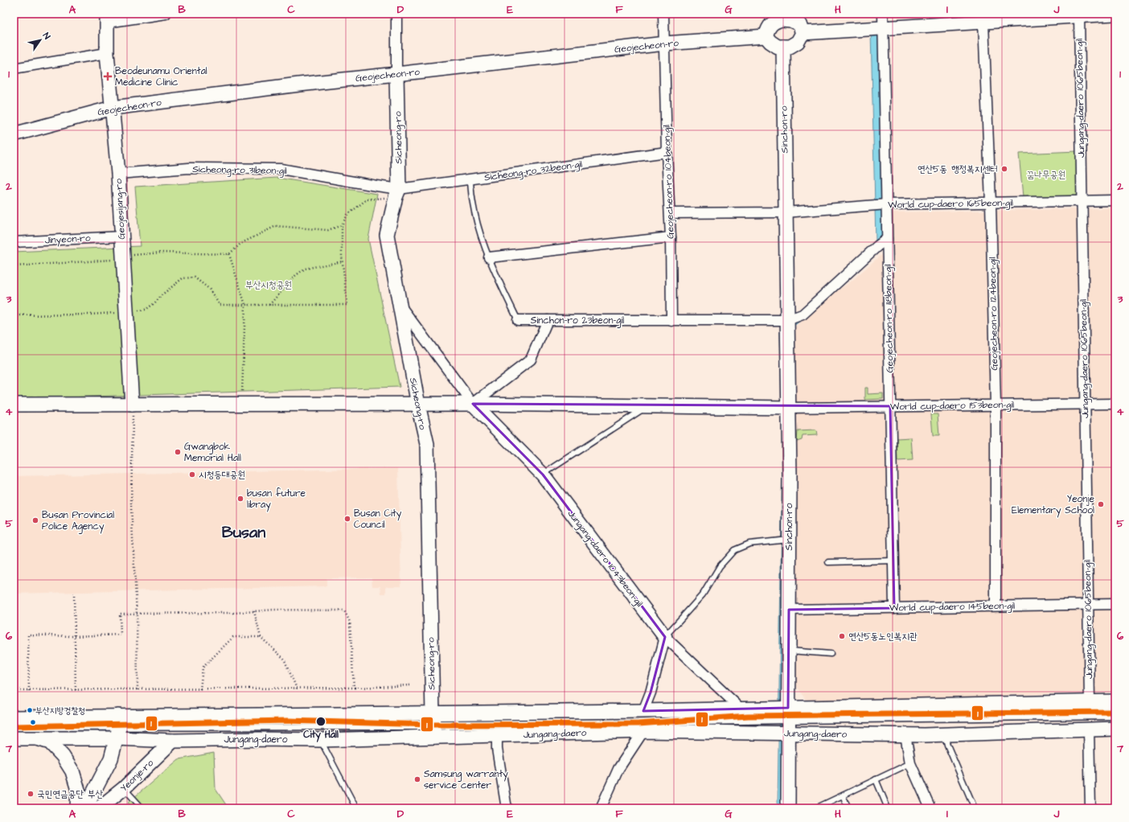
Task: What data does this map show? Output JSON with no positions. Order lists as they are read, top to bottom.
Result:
{
  "streets": {
    "main road": [
      "Geojecheon-ro",
      "Sinchon-ro",
      "Sicheong-ro",
      "Geojesijang-ro",
      "Jungang-daero 1043beon-gil",
      "Jungang-daero",
      "Yeonje-ro"
    ],
    "street": [
      "Jungang-daero 1065beon-gil",
      "Sicheong-ro 31beon-gil",
      "Sicheong-ro 32beon-gil",
      "Geojecheon-ro 104beon-gil",
      "World cup-daero 165beon-gil",
      "Jinyeon-ro",
      "Geojecheon-ro 124beon-gil",
      "Geojecheon-ro 118beon-gil",
      "Sinchon-ro 23beon-gil",
      "World cup-daero 153beon-gil",
      "World cup-daero 145beon-gil"
    ]
  },
  "crossings": [
    ["Geojecheon-ro", "Sinchon-ro"],
    ["Geojecheon-ro", "Sicheong-ro"],
    ["Geojecheon-ro", "Geojecheon-ro 104beon-gil"],
    ["Geojecheon-ro", "Geojesijang-ro"],
    ["Jungang-daero 1065beon-gil", "World cup-daero 165beon-gil"],
    ["Jungang-daero 1065beon-gil", "World cup-daero 153beon-gil"],
    ["Jungang-daero 1065beon-gil", "World cup-daero 145beon-gil"],
    ["Jungang-daero 1065beon-gil", "Jungang-daero"],
    ["Sinchon-ro", "World cup-daero 165beon-gil"],
    ["Sinchon-ro", "Sinchon-ro 23beon-gil"],
    ["Sinchon-ro", "World cup-daero 153beon-gil"],
    ["Sinchon-ro", "World cup-daero 145beon-gil"],
    ["Sinchon-ro", "Jungang-daero"],
    ["Sicheong-ro", "Sicheong-ro 31beon-gil"],
    ["Sicheong-ro", "Sicheong-ro 32beon-gil"],
    ["Sicheong-ro", "Jungang-daero 1043beon-gil"],
    ["Sicheong-ro", "Jungang-daero"],
    ["Sicheong-ro 31beon-gil", "Sicheong-ro 32beon-gil"],
    ["Sicheong-ro 31beon-gil", "Geojesijang-ro"],
    ["Sicheong-ro 32beon-gil", "Geojecheon-ro 104beon-gil"],
    ["Sicheong-ro 32beon-gil", "Sinchon-ro 23beon-gil"],
    ["Geojecheon-ro 104beon-gil", "Sinchon-ro 23beon-gil"],
    ["World cup-daero 165beon-gil", "Geojecheon-ro 124beon-gil"],
    ["World cup-daero 165beon-gil", "Geojecheon-ro 118beon-gil"],
    ["Geojesijang-ro", "Jinyeon-ro"],
    ["Geojecheon-ro 124beon-gil", "World cup-daero 153beon-gil"],
    ["Geojecheon-ro 124beon-gil", "World cup-daero 145beon-gil"],
    ["Geojecheon-ro 118beon-gil", "World cup-daero 153beon-gil"],
    ["Geojecheon-ro 118beon-gil", "World cup-daero 145beon-gil"],
    ["Jungang-daero 1043beon-gil", "Jungang-daero"],
    ["Jungang-daero", "Yeonje-ro"]
  ],
  "districts": ["Busan"],
  "parks": ["꿈나무공원", "부산시청공원"],
  "places": {
    "health": ["Beodeunamu Oriental Medicine Clinic"],
    "other": [
      "연산5동 행정복지센터",
      "Gwangbok Memorial Hall",
      "시청등대공원",
      "busan future libray",
      "Yeonje Elementary School",
      "Busan City Council",
      "Busan Provincial Police Agency",
      "연산5동노인복지관",
      "부산지방경찰청",
      "City Hall",
      "Samsung warranty service center",
      "국민연금공단 부산"
    ]
  },
  "lines": ["transit line 1"],
  "north": "top right",
  "grid": {
    "columns": [
      "A",
      "B",
      "C",
      "D",
      "E",
      "F",
      "G",
      "H",
      "I",
      "J"
    ],
    "rows": [
      "1",
      "2",
      "3",
      "4",
      "5",
      "6",
      "7"
    ]
  }
}
